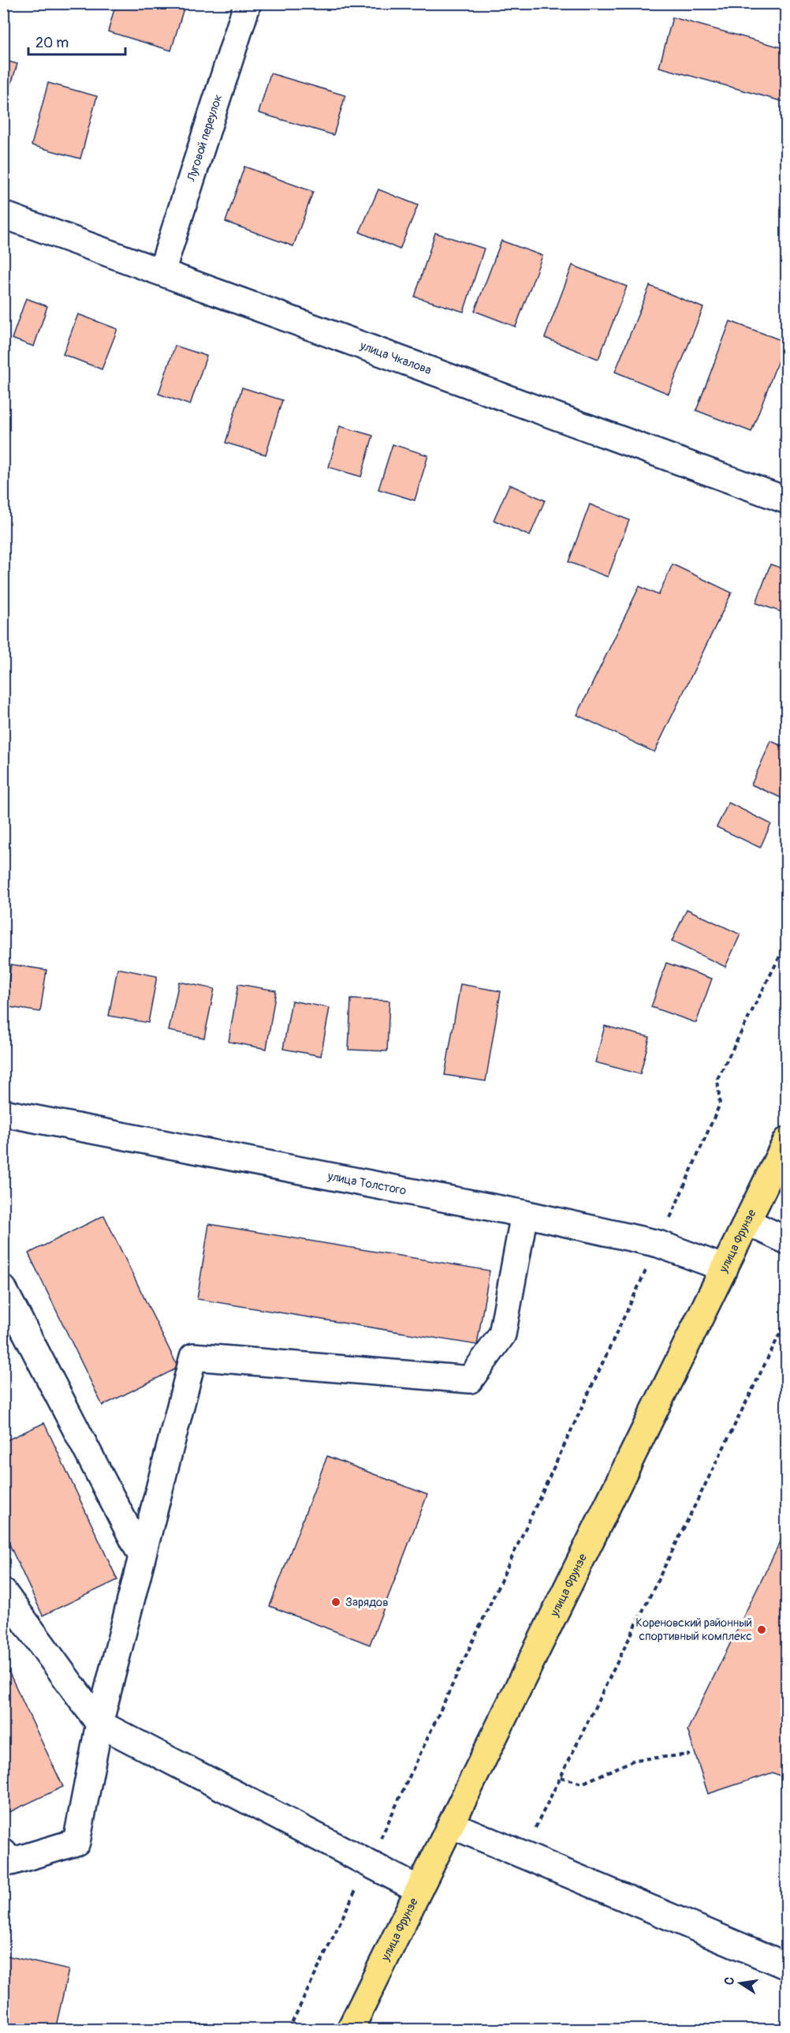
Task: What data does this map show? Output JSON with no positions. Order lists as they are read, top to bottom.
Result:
{
  "streets": {
    "main road": ["улица Фрунзе"],
    "street": ["Луговой переулок", "улица Чкалова", "улица Толстого"]
  },
  "crossings": [
    ["Луговой переулок", "улица Чкалова"],
    ["улица Толстого", "улица Фрунзе"]
  ],
  "places": ["Зарядов", "Кореновский районный спортивный комплекс"],
  "scale_bar": "20 m",
  "north": "left"
}
